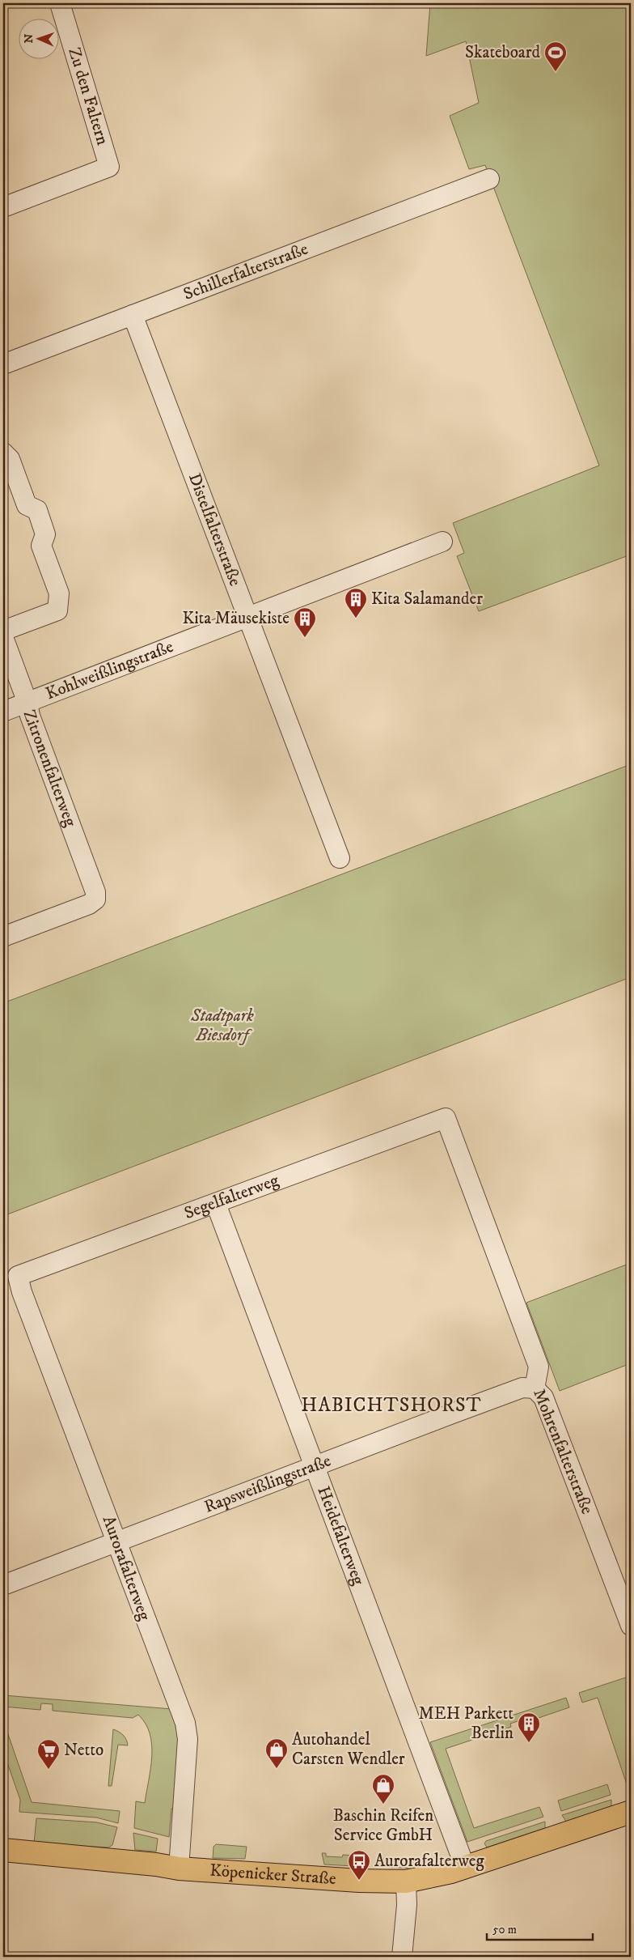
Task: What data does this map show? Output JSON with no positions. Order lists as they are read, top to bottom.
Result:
{
  "streets": {
    "main road": ["Köpenicker Straße"],
    "street": [
      "Zu den Faltern",
      "Schillerfalterstraße",
      "Distelfalterstraße",
      "Kohlweißlingstraße",
      "Zitronenfalterweg",
      "Segelfalterweg",
      "Mohrenfalterstraße",
      "Rapsweißlingstraße",
      "Heidefalterweg",
      "Aurorafalterweg"
    ]
  },
  "crossings": [
    ["Schillerfalterstraße", "Distelfalterstraße"],
    ["Distelfalterstraße", "Kohlweißlingstraße"],
    ["Kohlweißlingstraße", "Zitronenfalterweg"],
    ["Segelfalterweg", "Mohrenfalterstraße"],
    ["Segelfalterweg", "Heidefalterweg"],
    ["Segelfalterweg", "Aurorafalterweg"],
    ["Mohrenfalterstraße", "Rapsweißlingstraße"],
    ["Rapsweißlingstraße", "Heidefalterweg"],
    ["Rapsweißlingstraße", "Aurorafalterweg"],
    ["Heidefalterweg", "Köpenicker Straße"],
    ["Aurorafalterweg", "Köpenicker Straße"]
  ],
  "districts": ["HABICHTSHORST"],
  "parks": ["Stadtpark Biesdorf"],
  "places": {
    "sports": ["Skateboard"],
    "building": ["Kita Salamander", "Kita Mäusekiste", "MEH Parkett Berlin"],
    "shop": ["Autohandel Carsten Wendler", "Baschin Reifen Service GmbH"],
    "supermarket": ["Netto"],
    "bus stop": ["Aurorafalterweg"]
  },
  "scale_bar": "50 m",
  "north": "left"
}
